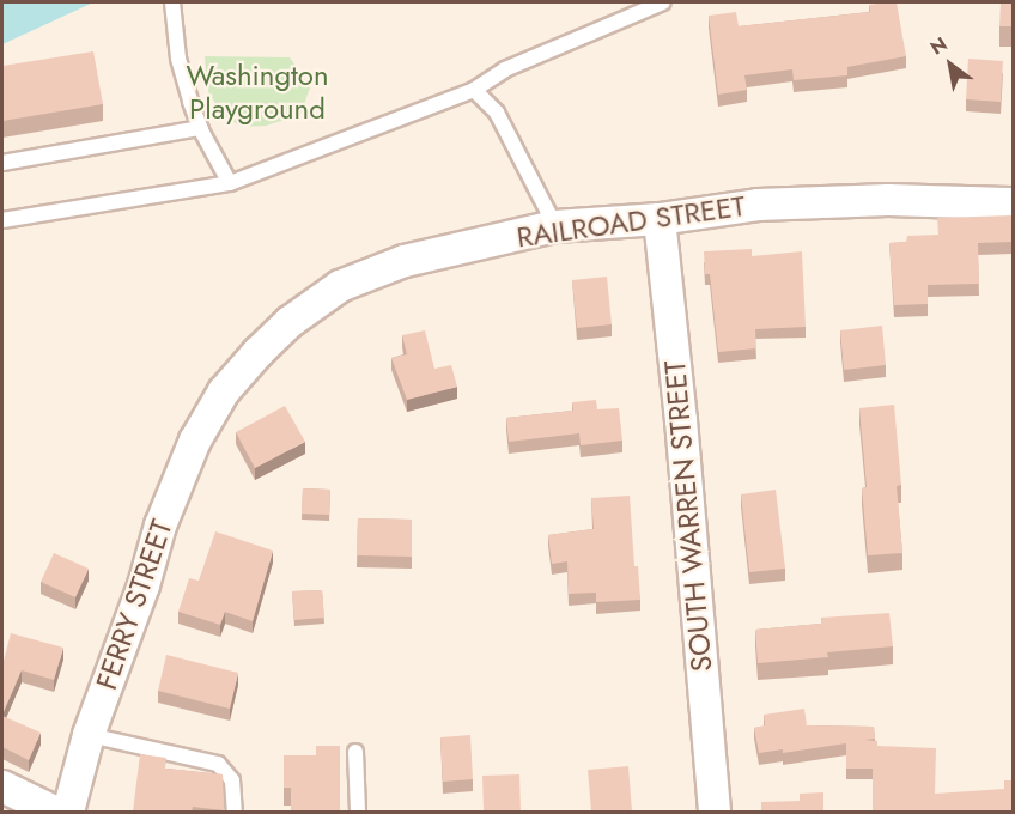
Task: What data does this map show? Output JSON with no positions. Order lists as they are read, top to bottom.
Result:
{
  "streets": {
    "street": ["RAILROAD STREET", "SOUTH WARREN STREET", "FERRY STREET"]
  },
  "crossings": [
    ["RAILROAD STREET", "SOUTH WARREN STREET"],
    ["RAILROAD STREET", "FERRY STREET"]
  ],
  "parks": ["Washington Playground"],
  "north": "top left"
}
